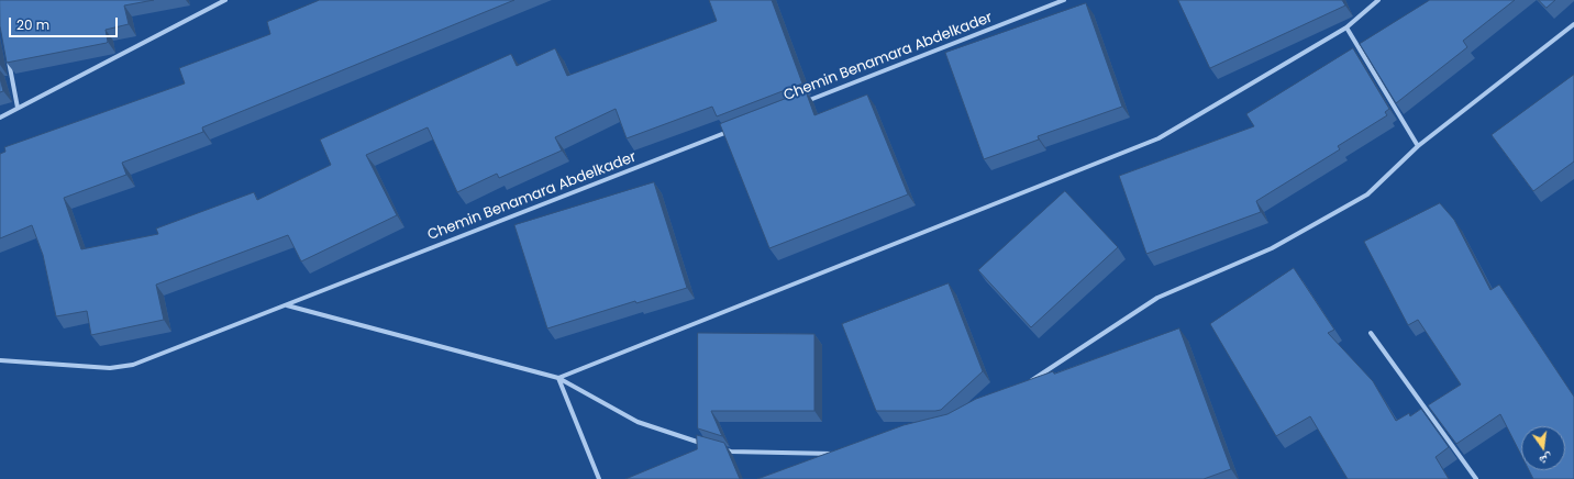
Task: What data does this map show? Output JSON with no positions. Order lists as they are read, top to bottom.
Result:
{
  "streets": {
    "street": ["Chemin Benamara Abdelkader"]
  },
  "scale_bar": "20 m",
  "north": "bottom"
}
